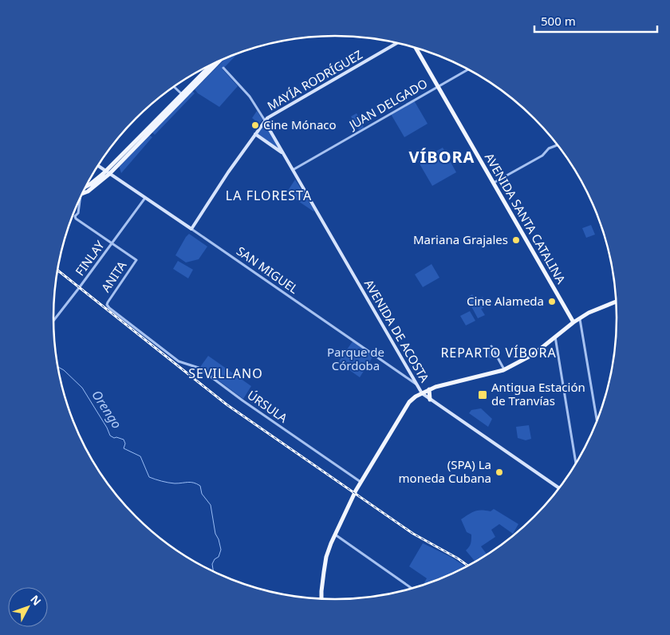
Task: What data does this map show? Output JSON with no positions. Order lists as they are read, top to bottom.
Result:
{
  "streets": {
    "main road": [
      "MAYÍA RODRÍGUEZ",
      "AVENIDA SANTA CATALINA",
      "SAN MIGUEL",
      "AVENIDA DE ACOSTA"
    ],
    "street": [
      "JUAN DELGADO",
      "FINLAY",
      "ANITA",
      "ÚRSULA"
    ]
  },
  "crossings": [
    ["MAYÍA RODRÍGUEZ", "SAN MIGUEL"],
    ["MAYÍA RODRÍGUEZ", "AVENIDA DE ACOSTA"],
    ["JUAN DELGADO", "AVENIDA SANTA CATALINA"],
    ["JUAN DELGADO", "AVENIDA DE ACOSTA"],
    ["FINLAY", "SAN MIGUEL"],
    ["FINLAY", "ANITA"],
    ["SAN MIGUEL", "AVENIDA DE ACOSTA"],
    ["ANITA", "ÚRSULA"]
  ],
  "districts": [
    "VÍBORA",
    "LA FLORESTA",
    "REPARTO VÍBORA",
    "SEVILLANO"
  ],
  "water": ["Orengo"],
  "parks": ["Parque de Córdoba"],
  "places": {
    "other": [
      "Cine Mónaco",
      "Mariana Grajales",
      "Cine Alameda",
      "(SPA) La moneda Cubana"
    ],
    "transit": ["Antigua Estación de Tranvías"]
  },
  "scale_bar": "500 m",
  "north": "top right"
}
